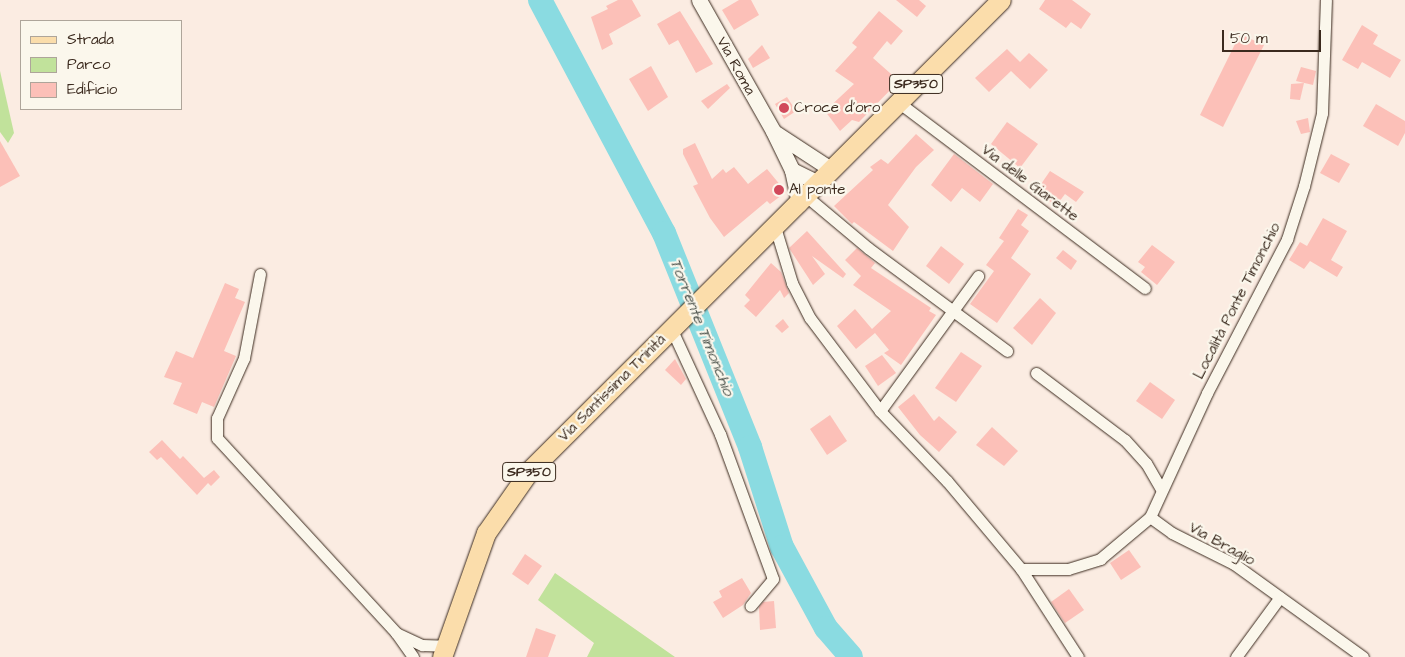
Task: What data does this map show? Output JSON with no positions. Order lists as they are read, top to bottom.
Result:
{
  "streets": {
    "main road": ["SP350", "Via Santissima Trinità"],
    "street": [
      "Via Roma",
      "Via delle Giarette",
      "Località Ponte Timonchio",
      "Via Braglio"
    ]
  },
  "crossings": [
    ["Via Roma", "SP350"],
    ["SP350", "Via delle Giarette"],
    ["SP350", "Via Santissima Trinità"],
    ["Località Ponte Timonchio", "Via Braglio"]
  ],
  "water": ["Torrente Timonchio"],
  "places": ["Croce d'oro", "Al ponte"],
  "legend": ["Strada", "Parco", "Edificio"],
  "scale_bar": "50 m"
}
